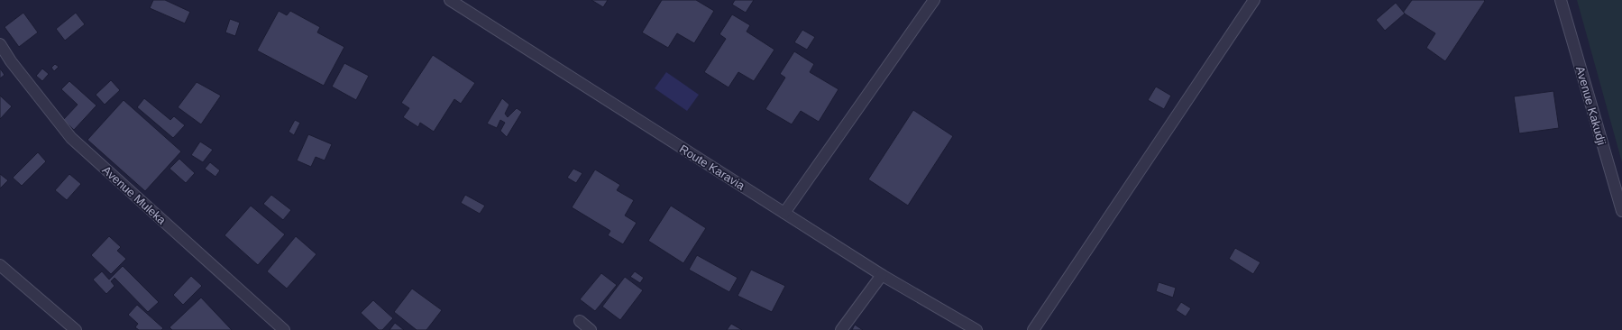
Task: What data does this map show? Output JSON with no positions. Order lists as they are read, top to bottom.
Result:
{
  "streets": {
    "street": ["Avenue Kakudji", "Route Karavia", "Avenue Muleka"]
  }
}
